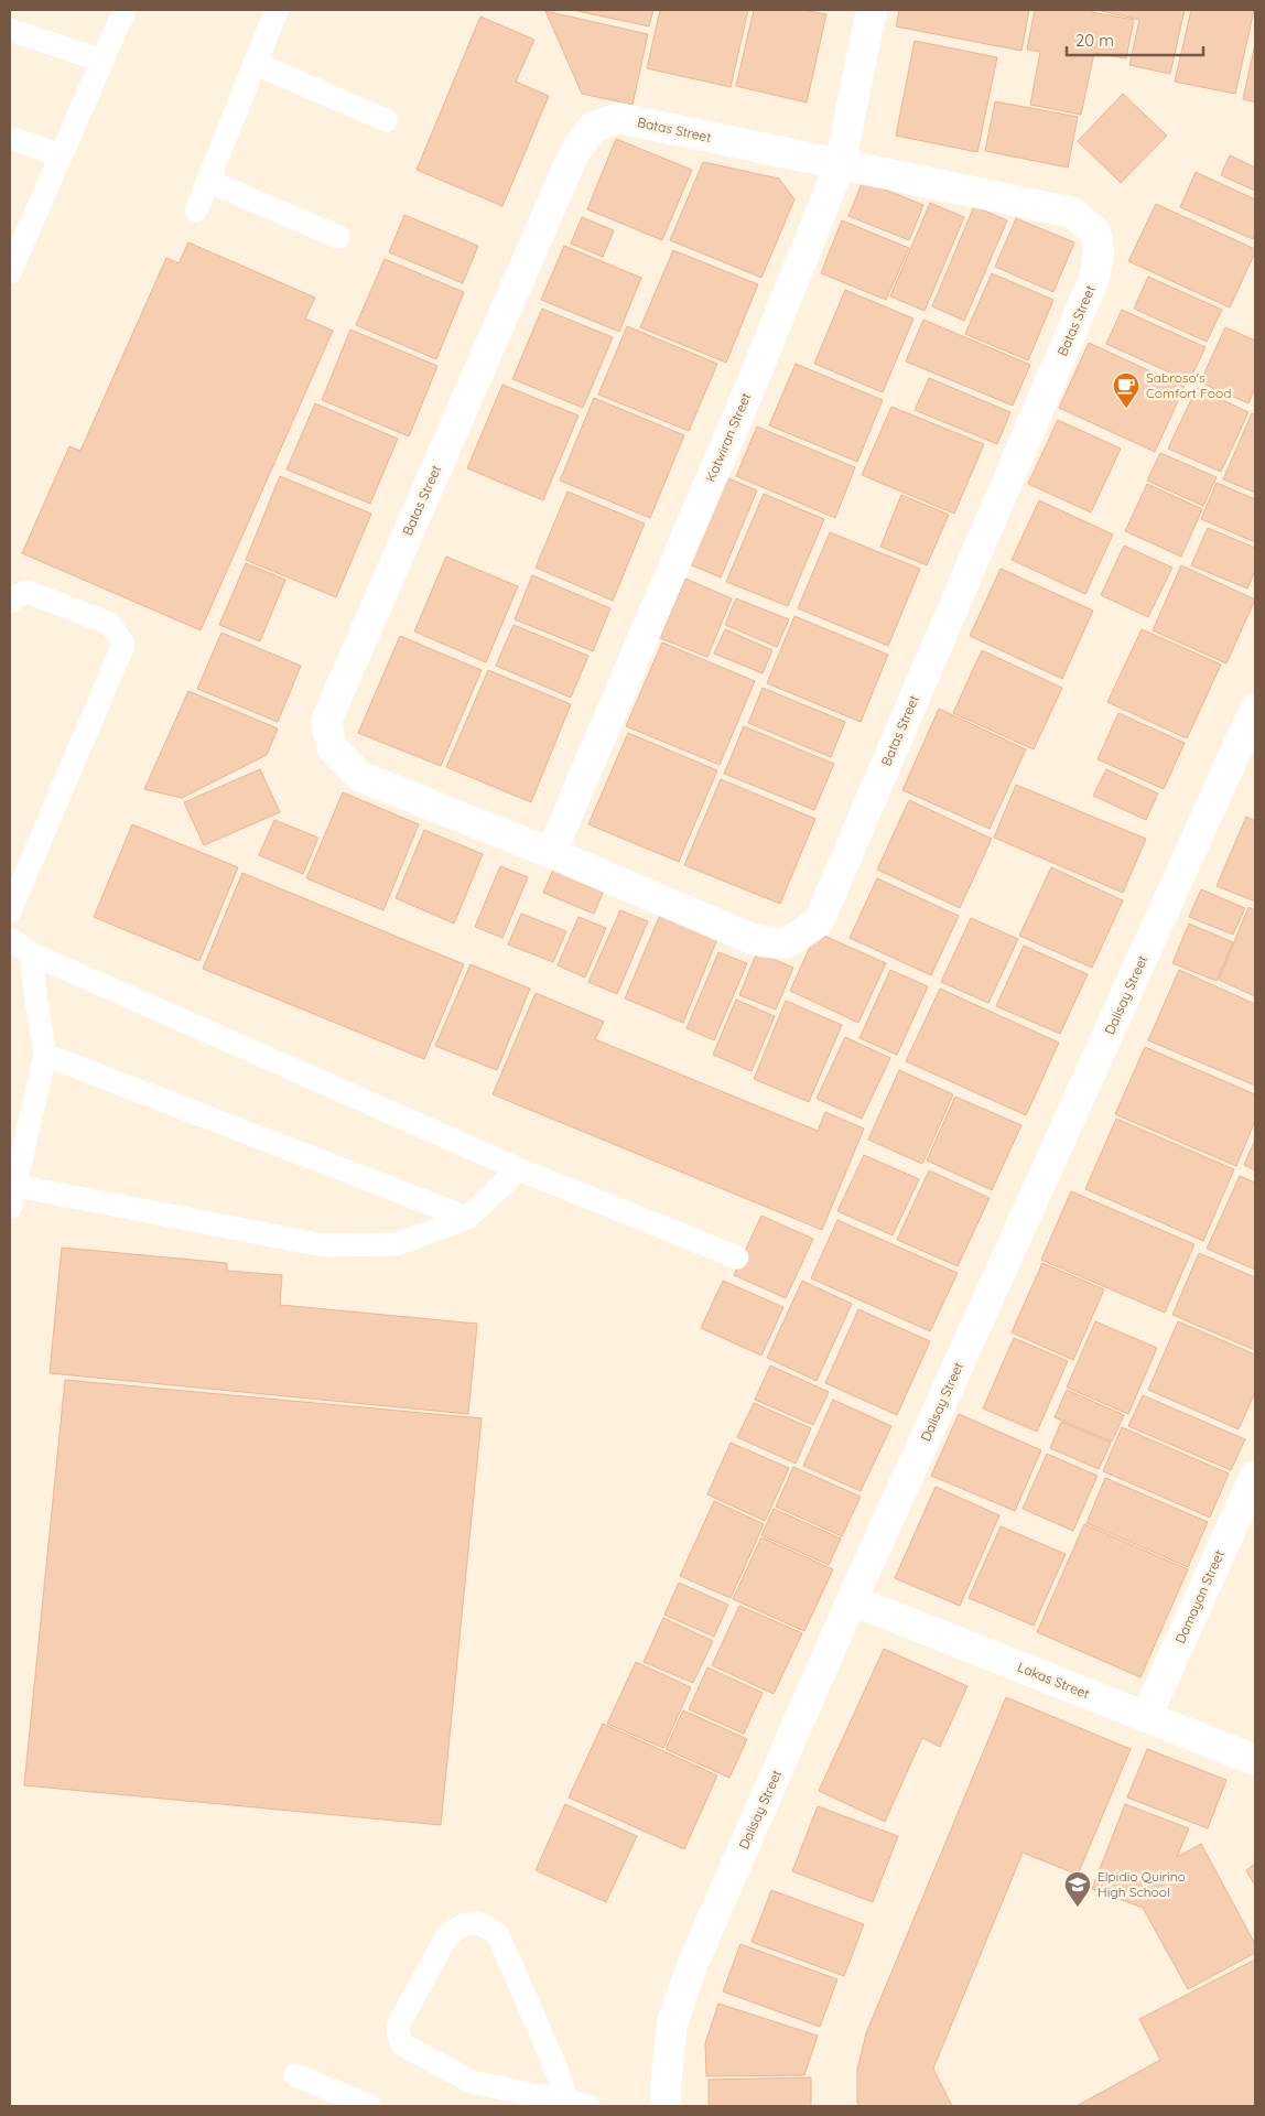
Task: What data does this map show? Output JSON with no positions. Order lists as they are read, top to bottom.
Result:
{
  "streets": {
    "street": [
      "Batas Street",
      "Katwiran Street",
      "Dalisay Street",
      "Damayan Street",
      "Lakas Street"
    ]
  },
  "crossings": [
    ["Batas Street", "Katwiran Street"],
    ["Dalisay Street", "Lakas Street"],
    ["Damayan Street", "Lakas Street"]
  ],
  "places": {
    "cafe": ["Sabroso's Comfort Food"],
    "school or university": ["Elpidio Quirino High School"]
  },
  "scale_bar": "20 m"
}
